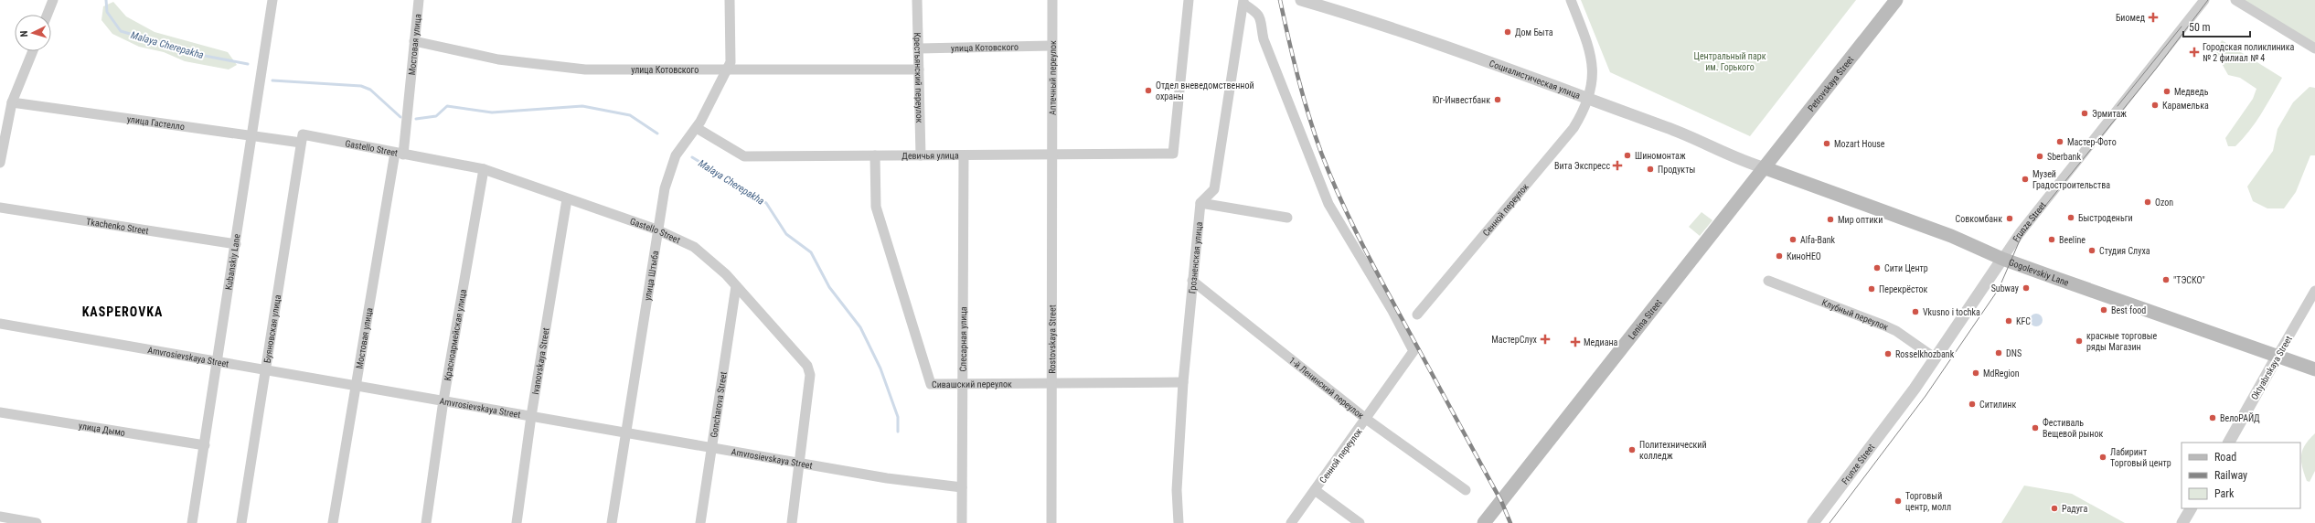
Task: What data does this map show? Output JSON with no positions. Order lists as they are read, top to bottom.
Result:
{
  "streets": {
    "main road": ["Petrovskaya Street", "Gogolevskiy Lane", "Lenina Street"],
    "street": [
      "Мостовая улица",
      "улица Котовского",
      "Крестьянский переулок",
      "Аптечный переулок",
      "Социалистическая улица",
      "улица Гастелло",
      "Gastello Street",
      "Девичья улица",
      "Сенной переулок",
      "Frunze Street",
      "Tkachenko Street",
      "Грозненская улица",
      "Kubanskiy Lane",
      "улица Штыба",
      "Клубный переулок",
      "Буяновская улица",
      "Красноармейская улица",
      "Слесарная улица",
      "Rostovskaya Street",
      "Amvrosievskaya Street",
      "Ivanovskaya Street",
      "Oktyabrskaya Street",
      "Сивашский переулок",
      "1-й Ленинский переулок",
      "Goncharova Street",
      "улица Дымо"
    ]
  },
  "crossings": [
    ["Мостовая улица", "улица Котовского"],
    ["Мостовая улица", "Gastello Street"],
    ["Мостовая улица", "Amvrosievskaya Street"],
    ["улица Котовского", "Крестьянский переулок"],
    ["улица Котовского", "Аптечный переулок"],
    ["улица Котовского", "улица Штыба"],
    ["Крестьянский переулок", "Девичья улица"],
    ["Аптечный переулок", "Девичья улица"],
    ["Аптечный переулок", "Rostovskaya Street"],
    ["Социалистическая улица", "Petrovskaya Street"],
    ["Социалистическая улица", "Сенной переулок"],
    ["Социалистическая улица", "Gogolevskiy Lane"],
    ["Социалистическая улица", "Lenina Street"],
    ["Petrovskaya Street", "Gogolevskiy Lane"],
    ["Petrovskaya Street", "Lenina Street"],
    ["улица Гастелло", "Gastello Street"],
    ["улица Гастелло", "Kubanskiy Lane"],
    ["улица Гастелло", "Буяновская улица"],
    ["Gastello Street", "улица Штыба"],
    ["Gastello Street", "Буяновская улица"],
    ["Gastello Street", "Красноармейская улица"],
    ["Gastello Street", "Amvrosievskaya Street"],
    ["Gastello Street", "Ivanovskaya Street"],
    ["Gastello Street", "Goncharova Street"],
    ["Девичья улица", "улица Штыба"],
    ["Девичья улица", "Слесарная улица"],
    ["Девичья улица", "Rostovskaya Street"],
    ["Девичья улица", "Сивашский переулок"],
    ["Сенной переулок", "1-й Ленинский переулок"],
    ["Frunze Street", "Gogolevskiy Lane"],
    ["Frunze Street", "Клубный переулок"],
    ["Tkachenko Street", "Kubanskiy Lane"],
    ["Грозненская улица", "Сивашский переулок"],
    ["Грозненская улица", "1-й Ленинский переулок"],
    ["Kubanskiy Lane", "Amvrosievskaya Street"],
    ["Kubanskiy Lane", "улица Дымо"],
    ["Gogolevskiy Lane", "Lenina Street"],
    ["Gogolevskiy Lane", "Oktyabrskaya Street"],
    ["улица Штыба", "Amvrosievskaya Street"],
    ["Буяновская улица", "Amvrosievskaya Street"],
    ["Красноармейская улица", "Amvrosievskaya Street"],
    ["Слесарная улица", "Amvrosievskaya Street"],
    ["Слесарная улица", "Сивашский переулок"],
    ["Rostovskaya Street", "Сивашский переулок"],
    ["Amvrosievskaya Street", "Ivanovskaya Street"],
    ["Amvrosievskaya Street", "Goncharova Street"]
  ],
  "districts": ["KASPEROVKA"],
  "water": ["Malaya Cherepakha"],
  "parks": ["Центральный парк им. Горького"],
  "places": {
    "health": [
      "Биомед",
      "Городская поликлиника № 2 филиал № 4",
      "Вита Экспресс",
      "МастерСлух",
      "Медиана"
    ],
    "other": [
      "Дом Быта",
      "Отдел вневедомственной охраны",
      "Медведь",
      "Юг-Инвестбанк",
      "Карамелька",
      "Эрмитаж",
      "Мастер-Фото",
      "Mozart House",
      "Шиномонтаж",
      "Sberbank",
      "Продукты",
      "Музей Градостроительства",
      "Ozon",
      "Быстроденьги",
      "Совкомбанк",
      "Мир оптики",
      "Alfa-Bank",
      "Beeline",
      "Студия Слуха",
      "КиноНЕО",
      "Сити Центр",
      "\"ТЭСКО\"",
      "Subway",
      "Перекрёсток",
      "Best food",
      "Vkusno i tochka",
      "KFC",
      "красные торговые ряды Магазин",
      "DNS",
      "Rosselkhozbank",
      "MdRegion",
      "Ситилинк",
      "ВелоРАЙД",
      "Фестиваль Вещевой рынок",
      "Политехнический колледж",
      "Лабиринт Торговый центр",
      "Торговый центр, молл",
      "Радуга"
    ]
  },
  "legend": ["Road", "Railway", "Park"],
  "scale_bar": "50 m",
  "north": "left"
}
